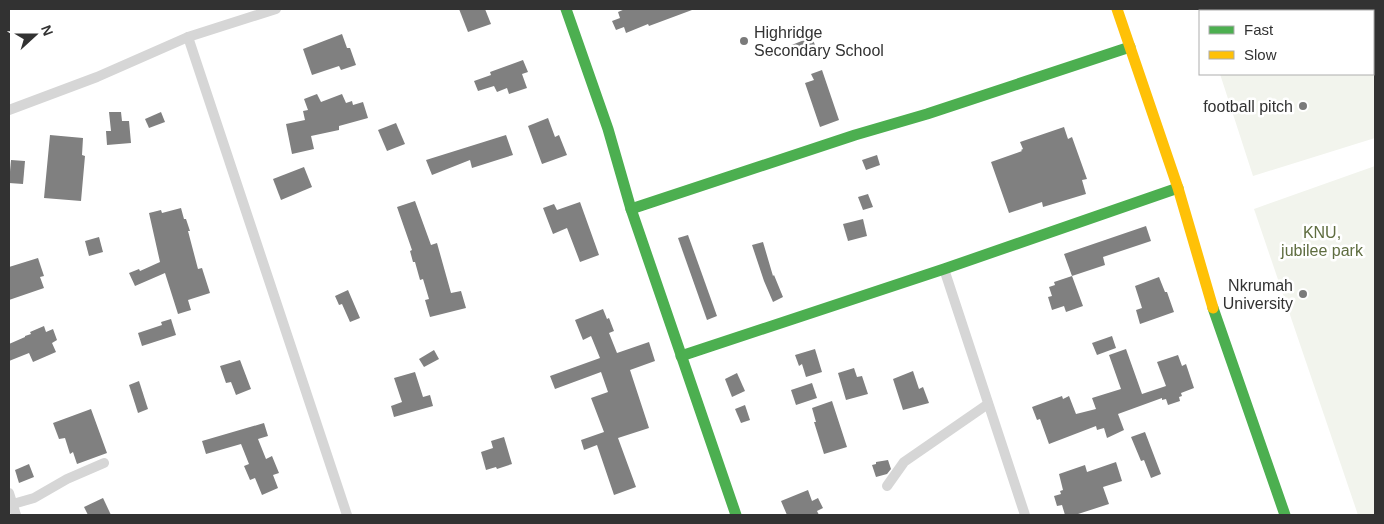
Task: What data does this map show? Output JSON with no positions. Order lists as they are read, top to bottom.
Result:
{
  "parks": ["KNU, jubilee park"],
  "places": ["Highridge Secondary School", "football pitch", "Nkrumah University"],
  "legend": ["Fast", "Slow"],
  "north": "right"
}
